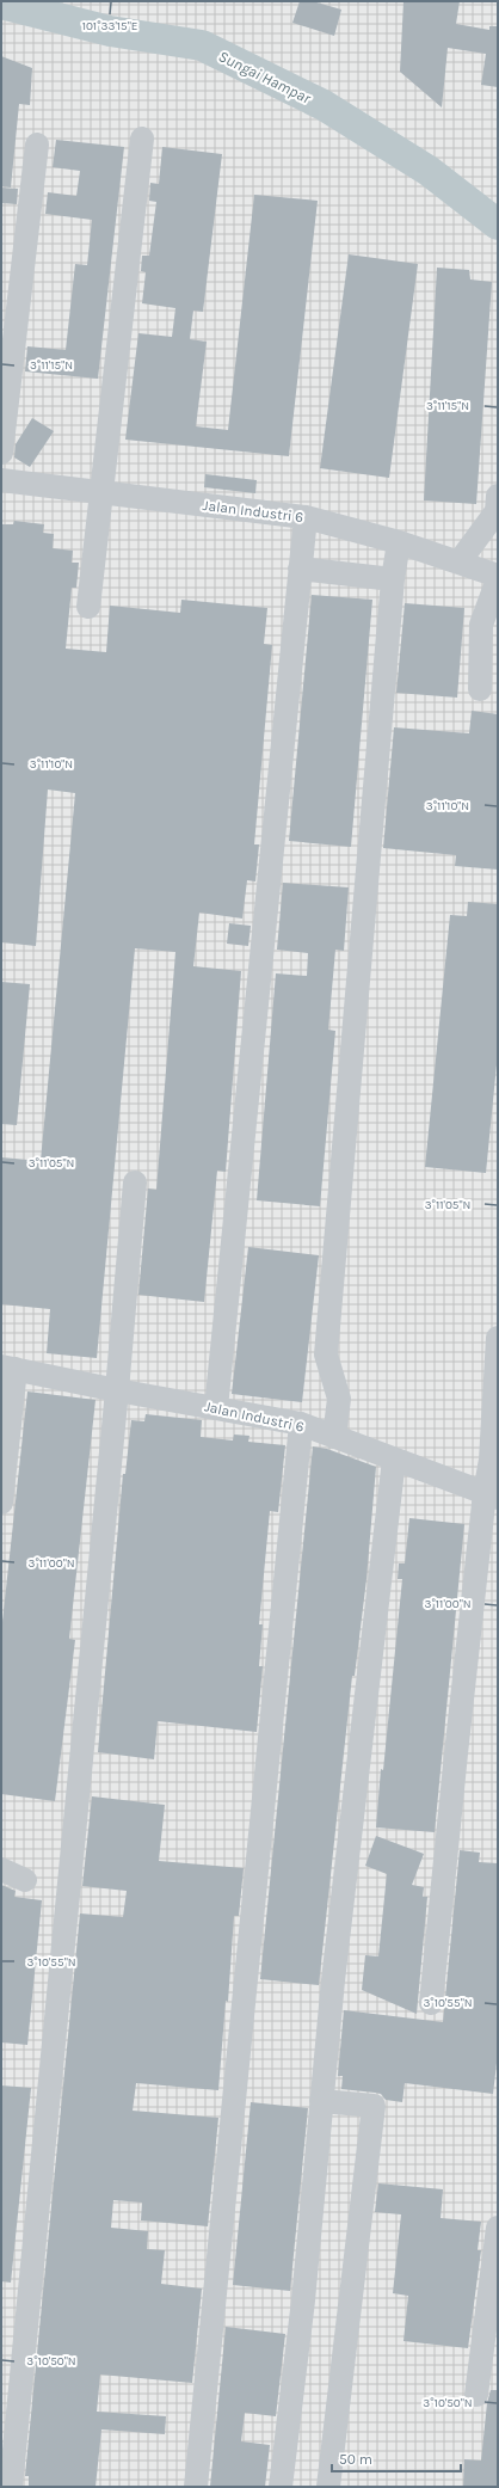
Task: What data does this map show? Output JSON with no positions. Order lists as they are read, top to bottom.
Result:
{
  "streets": {
    "street": ["Jalan Industri 6"]
  },
  "water": ["Sungai Hampar"],
  "scale_bar": "50 m",
  "coordinates": [
    "101°33'15\"E",
    "3°11'15\"N",
    "3°11'10\"N",
    "3°11'05\"N",
    "3°11'00\"N",
    "3°10'55\"N",
    "3°10'50\"N"
  ]
}
